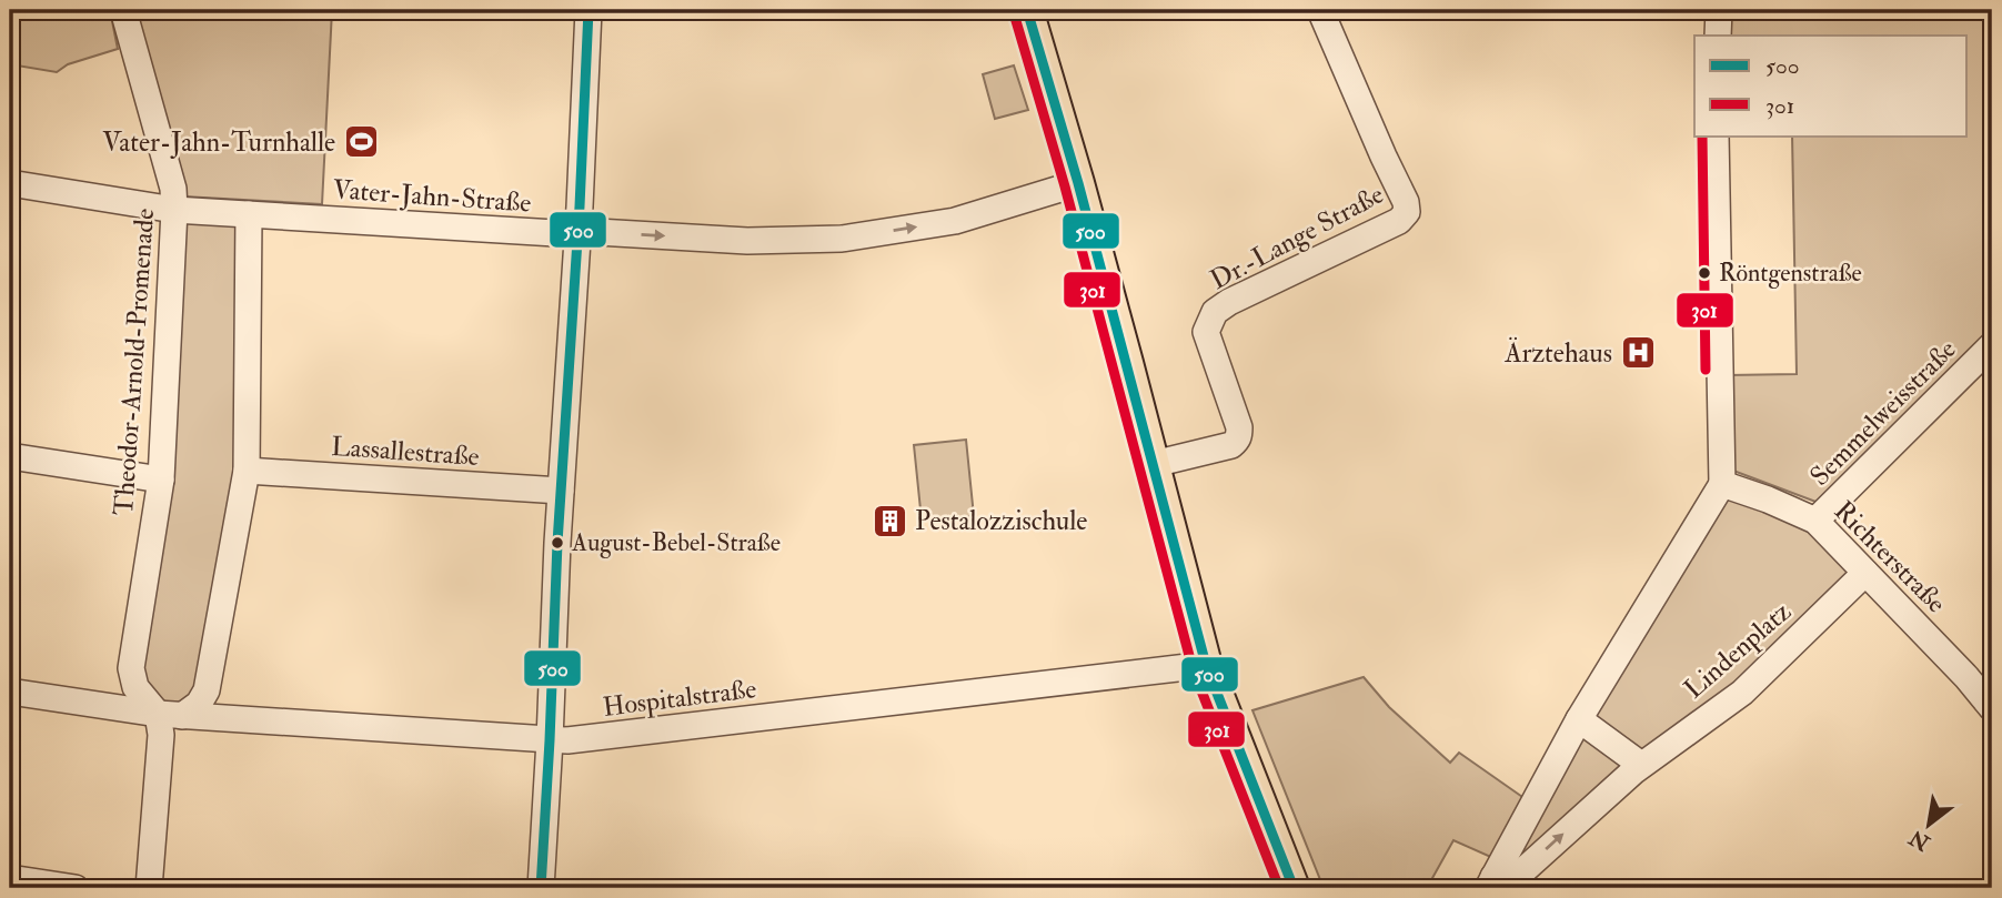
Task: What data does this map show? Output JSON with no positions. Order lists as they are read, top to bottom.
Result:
{
  "streets": {
    "street": [
      "Vater-Jahn-Straße",
      "Dr.-Lange Straße",
      "Theodor-Arnold-Promenade",
      "Semmelweisstraße",
      "Lassallestraße",
      "Richterstraße",
      "Lindenplatz",
      "Hospitalstraße"
    ]
  },
  "crossings": [
    ["Vater-Jahn-Straße", "Theodor-Arnold-Promenade"],
    ["Theodor-Arnold-Promenade", "Hospitalstraße"],
    ["Semmelweisstraße", "Richterstraße"],
    ["Richterstraße", "Lindenplatz"]
  ],
  "one_way": ["Vater-Jahn-Straße"],
  "places": {
    "sports": ["Vater-Jahn-Turnhalle"],
    "other": ["Röntgenstraße", "August-Bebel-Straße"],
    "hospital": ["Ärztehaus"],
    "building": ["Pestalozzischule"]
  },
  "lines": ["transit line 500", "transit line 301"],
  "legend": ["500", "301"],
  "north": "bottom left"
}
